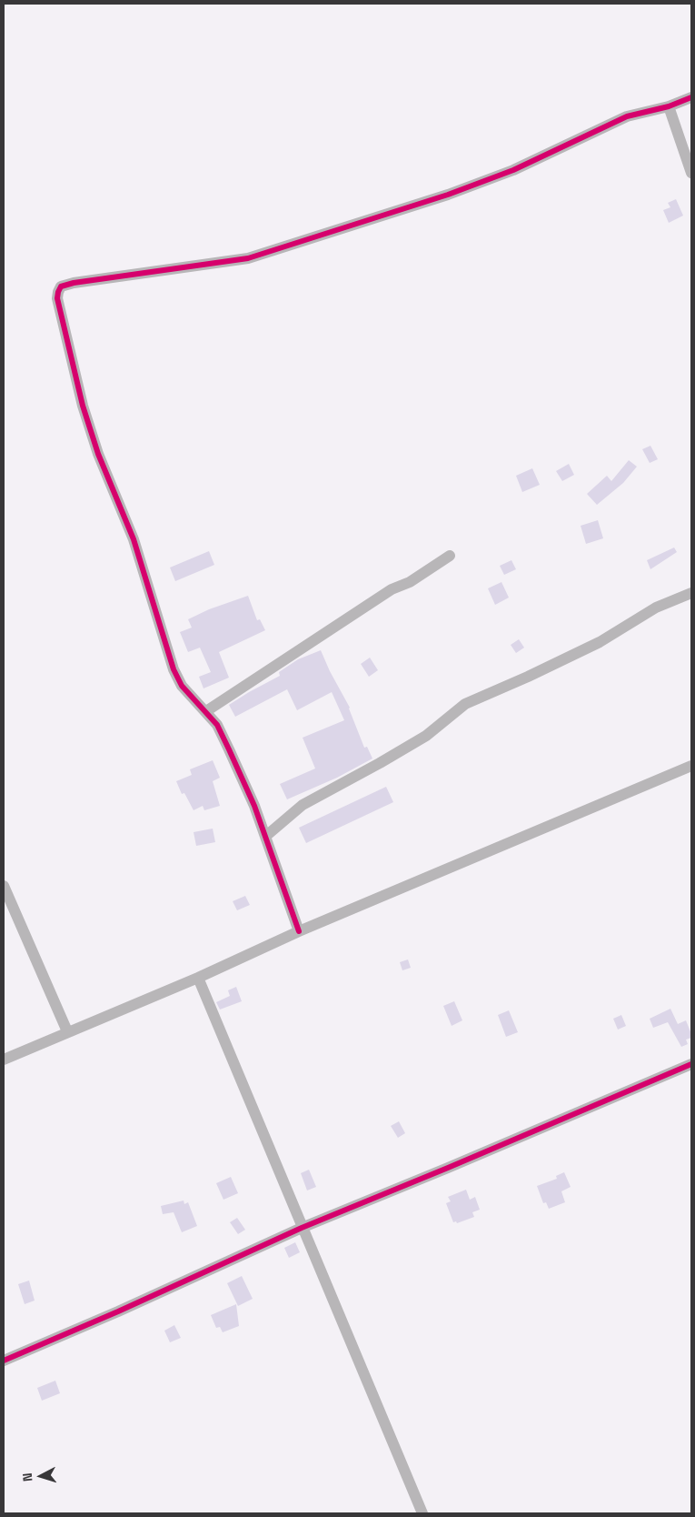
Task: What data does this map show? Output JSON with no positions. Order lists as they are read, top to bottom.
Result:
{
  "north": "left"
}
